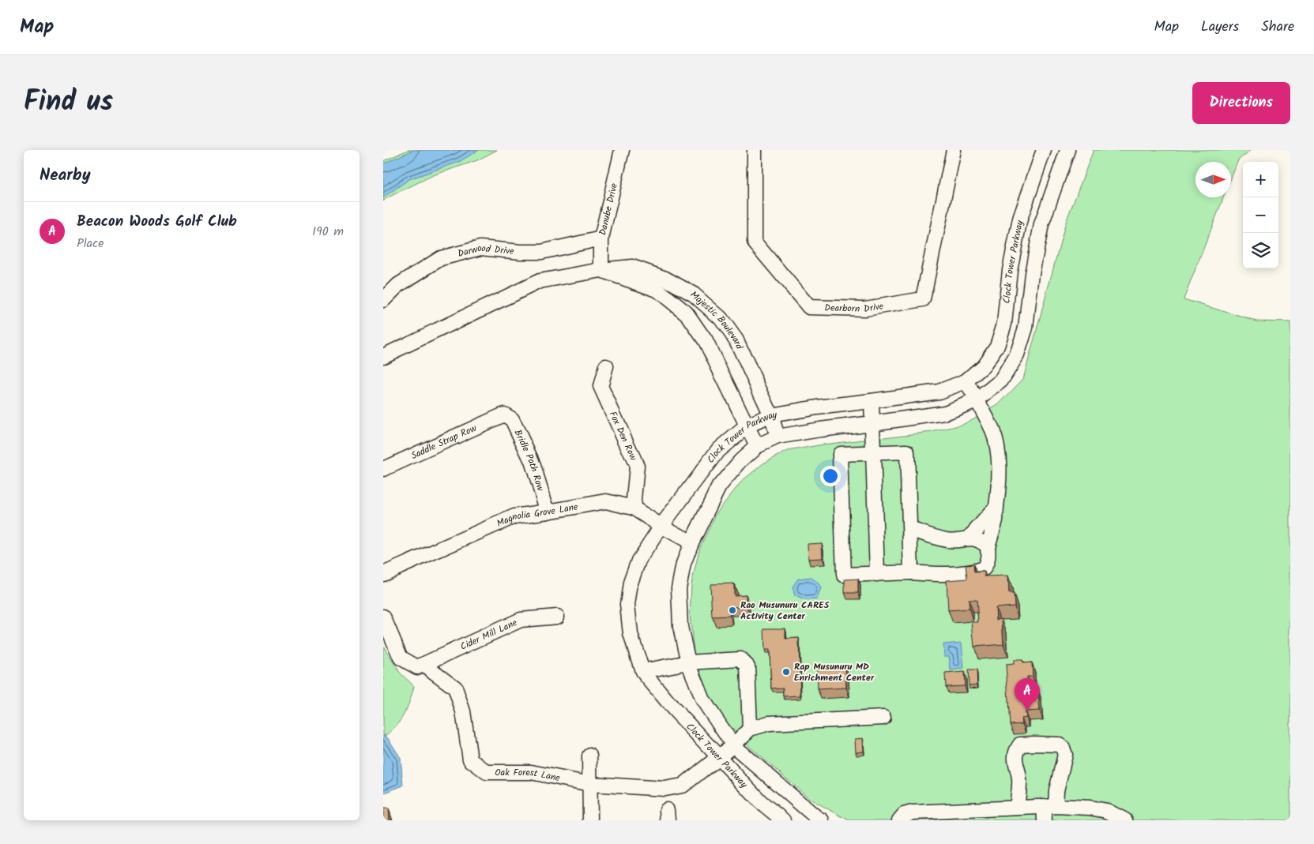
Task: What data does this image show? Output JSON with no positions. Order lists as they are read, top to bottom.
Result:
{
  "streets": {
    "street": [
      "Danube Drive",
      "Darwood Drive",
      "Clock Tower Parkway",
      "Dearborn Drive",
      "Majestic Boulevard",
      "Fox Den Row",
      "Saddle Strap Row",
      "Bridle Path Row",
      "Magnolia Grove Lane",
      "Cider Mill Lane",
      "Oak Forest Lane"
    ]
  },
  "crossings": [
    ["Danube Drive", "Darwood Drive"],
    ["Danube Drive", "Majestic Boulevard"],
    ["Clock Tower Parkway", "Majestic Boulevard"],
    ["Clock Tower Parkway", "Magnolia Grove Lane"],
    ["Clock Tower Parkway", "Oak Forest Lane"],
    ["Fox Den Row", "Magnolia Grove Lane"],
    ["Saddle Strap Row", "Bridle Path Row"],
    ["Bridle Path Row", "Magnolia Grove Lane"],
    ["Cider Mill Lane", "Oak Forest Lane"]
  ],
  "places": ["Rao Musunuru CARES Activity Center", "Rap Musunuru MD Enrichment Center"],
  "north": "right",
  "page": {
    "header": "Map",
    "nav": ["Map", "Layers", "Share"],
    "title": "Find us",
    "buttons": "Directions",
    "heading": "Nearby",
    "map_buttons": ["+", "−"],
    "list": [
      {
        "mark": "A",
        "name": "Beacon Woods Golf Club",
        "note": "Place",
        "value": "190 m"
      }
    ],
    "pins": "A"
  }
}
